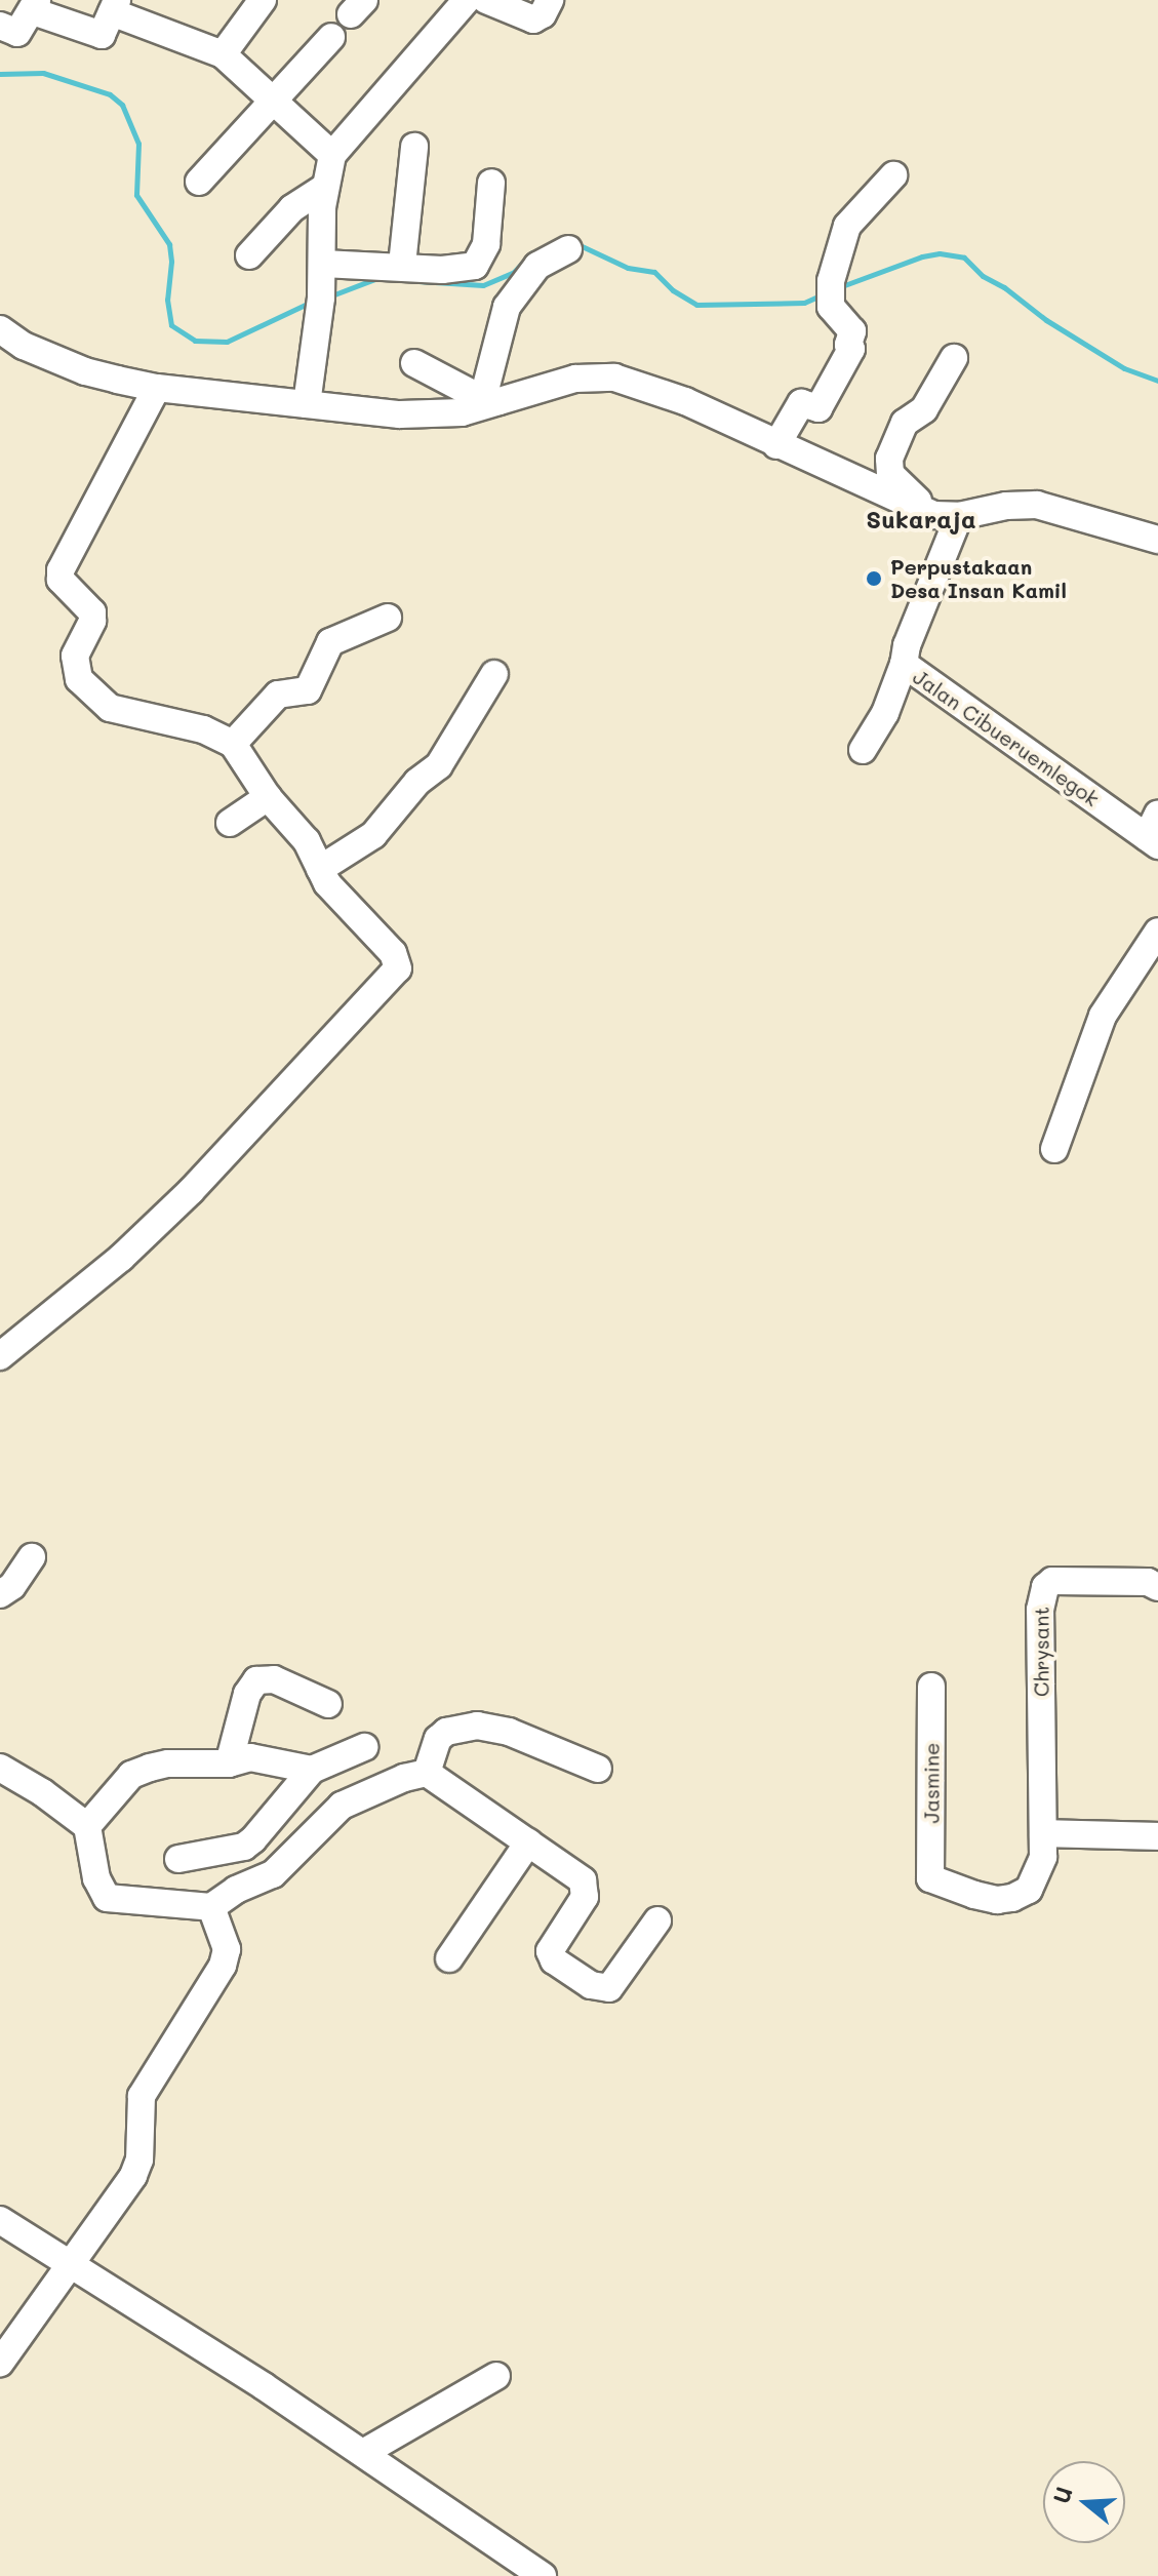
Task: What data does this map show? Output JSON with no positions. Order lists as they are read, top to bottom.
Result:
{
  "streets": {
    "street": ["Jalan Cibueruemlegok", "Chrysant", "Jasmine"]
  },
  "crossings": [
    ["Chrysant", "Jasmine"]
  ],
  "districts": ["Sukaraja"],
  "places": ["Perpustakaan Desa Insan Kamil"],
  "north": "left"
}
